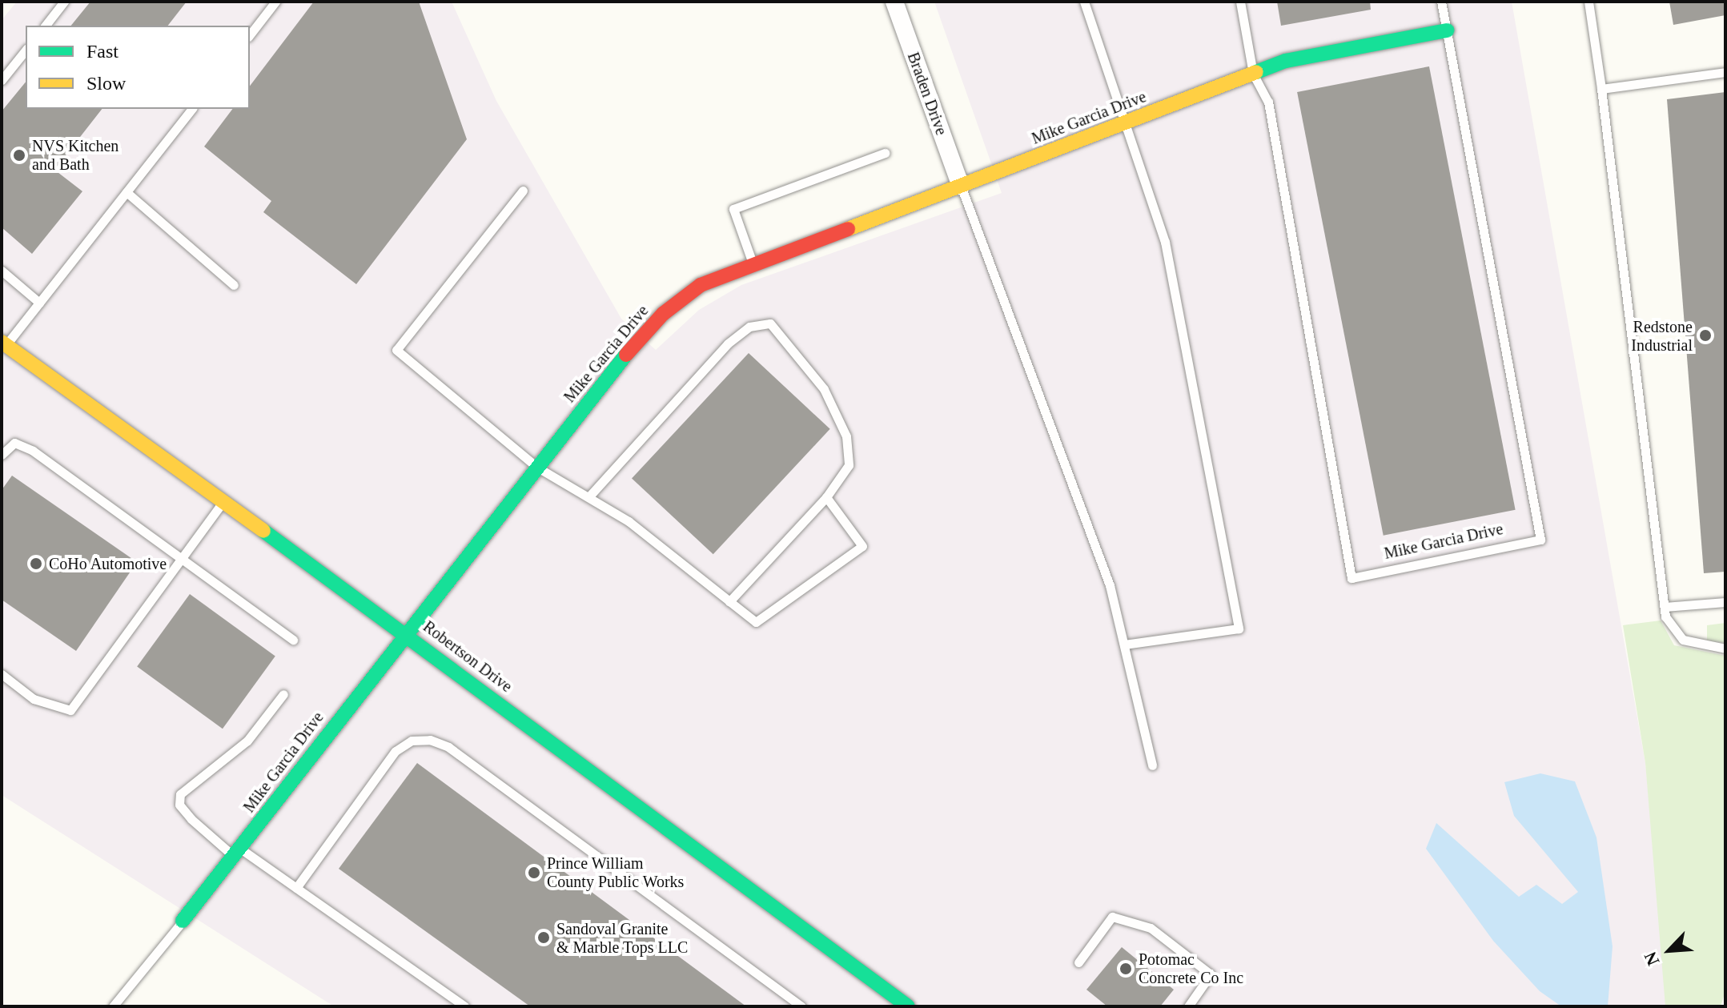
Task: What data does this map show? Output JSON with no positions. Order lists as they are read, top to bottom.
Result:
{
  "streets": {
    "street": ["Braden Drive", "Mike Garcia Drive", "Robertson Drive"]
  },
  "crossings": [
    ["Braden Drive", "Mike Garcia Drive"],
    ["Mike Garcia Drive", "Robertson Drive"]
  ],
  "places": [
    "NVS Kitchen and Bath",
    "Redstone Industrial",
    "CoHo Automotive",
    "Prince William County Public Works",
    "Sandoval Granite & Marble Tops LLC",
    "Potomac Concrete Co Inc"
  ],
  "legend": ["Fast", "Slow"],
  "north": "bottom left"
}
